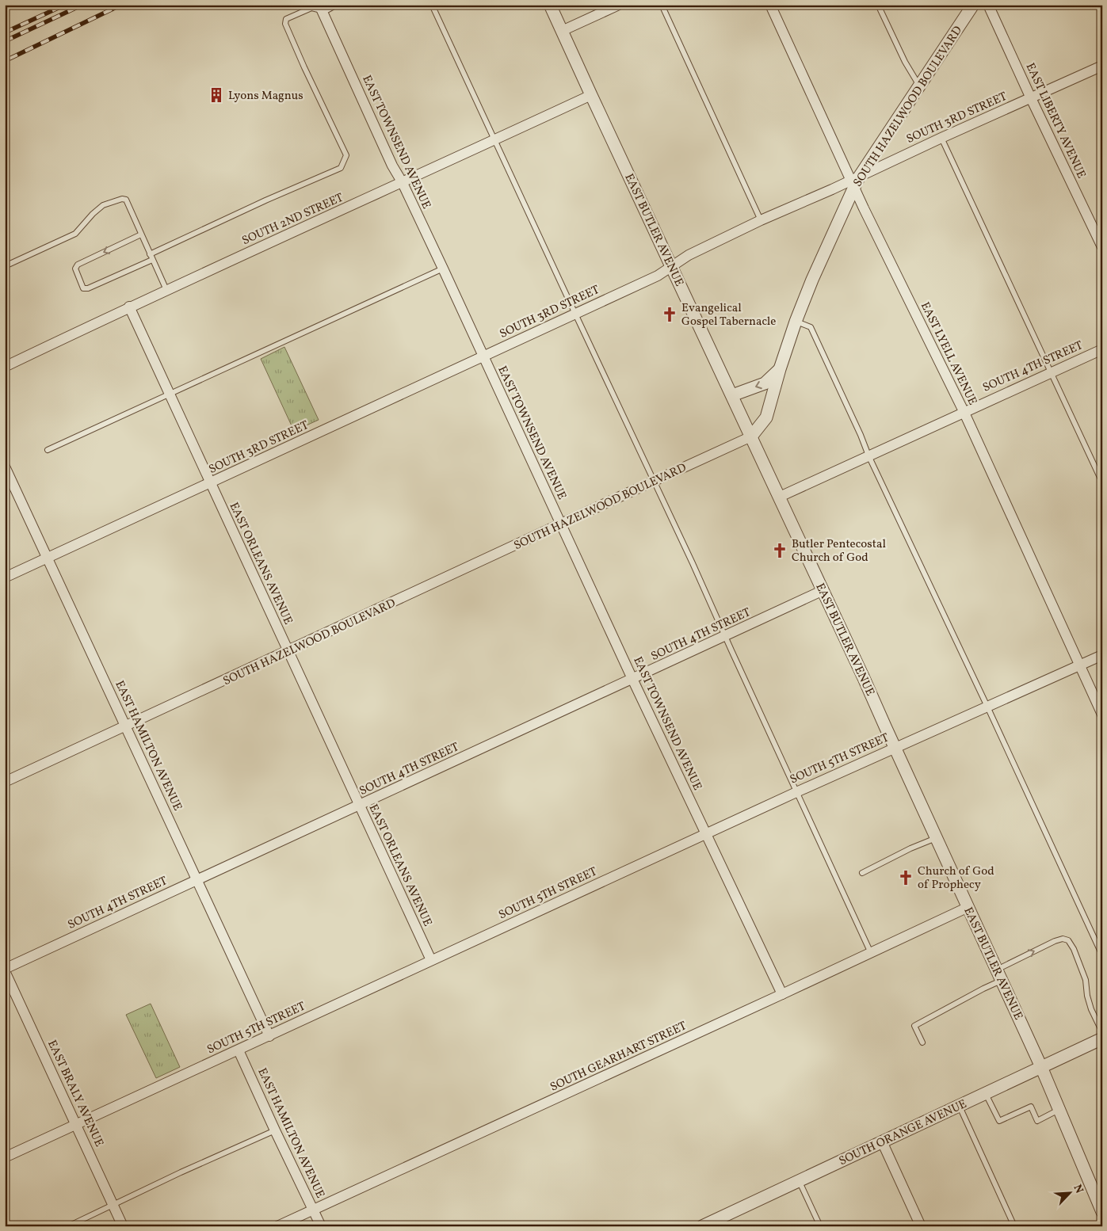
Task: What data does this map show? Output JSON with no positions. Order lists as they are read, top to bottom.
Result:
{
  "streets": {
    "street": [
      "SOUTH HAZELWOOD BOULEVARD",
      "SOUTH 3RD STREET",
      "EAST LIBERTY AVENUE",
      "EAST TOWNSEND AVENUE",
      "SOUTH 2ND STREET",
      "EAST BUTLER AVENUE",
      "EAST LYELL AVENUE",
      "SOUTH 4TH STREET",
      "EAST ORLEANS AVENUE",
      "EAST HAMILTON AVENUE",
      "SOUTH 5TH STREET",
      "SOUTH GEARHART STREET",
      "EAST BRALY AVENUE",
      "SOUTH ORANGE AVENUE"
    ]
  },
  "crossings": [
    ["SOUTH HAZELWOOD BOULEVARD", "SOUTH 3RD STREET"],
    ["SOUTH HAZELWOOD BOULEVARD", "EAST TOWNSEND AVENUE"],
    ["SOUTH HAZELWOOD BOULEVARD", "EAST BUTLER AVENUE"],
    ["SOUTH HAZELWOOD BOULEVARD", "EAST LYELL AVENUE"],
    ["SOUTH HAZELWOOD BOULEVARD", "EAST ORLEANS AVENUE"],
    ["SOUTH HAZELWOOD BOULEVARD", "EAST HAMILTON AVENUE"],
    ["SOUTH 3RD STREET", "EAST LIBERTY AVENUE"],
    ["SOUTH 3RD STREET", "EAST TOWNSEND AVENUE"],
    ["SOUTH 3RD STREET", "EAST BUTLER AVENUE"],
    ["SOUTH 3RD STREET", "EAST LYELL AVENUE"],
    ["SOUTH 3RD STREET", "EAST ORLEANS AVENUE"],
    ["SOUTH 3RD STREET", "EAST HAMILTON AVENUE"],
    ["EAST TOWNSEND AVENUE", "SOUTH 2ND STREET"],
    ["EAST TOWNSEND AVENUE", "SOUTH 4TH STREET"],
    ["EAST TOWNSEND AVENUE", "SOUTH 5TH STREET"],
    ["EAST TOWNSEND AVENUE", "SOUTH GEARHART STREET"],
    ["SOUTH 2ND STREET", "EAST BUTLER AVENUE"],
    ["SOUTH 2ND STREET", "EAST ORLEANS AVENUE"],
    ["EAST BUTLER AVENUE", "SOUTH 4TH STREET"],
    ["EAST BUTLER AVENUE", "SOUTH 5TH STREET"],
    ["EAST BUTLER AVENUE", "SOUTH GEARHART STREET"],
    ["EAST BUTLER AVENUE", "SOUTH ORANGE AVENUE"],
    ["EAST LYELL AVENUE", "SOUTH 4TH STREET"],
    ["EAST LYELL AVENUE", "SOUTH 5TH STREET"],
    ["SOUTH 4TH STREET", "EAST ORLEANS AVENUE"],
    ["SOUTH 4TH STREET", "EAST HAMILTON AVENUE"],
    ["SOUTH 4TH STREET", "EAST BRALY AVENUE"],
    ["EAST ORLEANS AVENUE", "SOUTH 5TH STREET"],
    ["EAST HAMILTON AVENUE", "SOUTH 5TH STREET"],
    ["EAST HAMILTON AVENUE", "SOUTH GEARHART STREET"],
    ["SOUTH 5TH STREET", "EAST BRALY AVENUE"]
  ],
  "places": {
    "building": ["Lyons Magnus"],
    "church": ["Evangelical Gospel Tabernacle", "Butler Pentecostal Church of God", "Church of God of Prophecy"]
  },
  "north": "top right"
}
